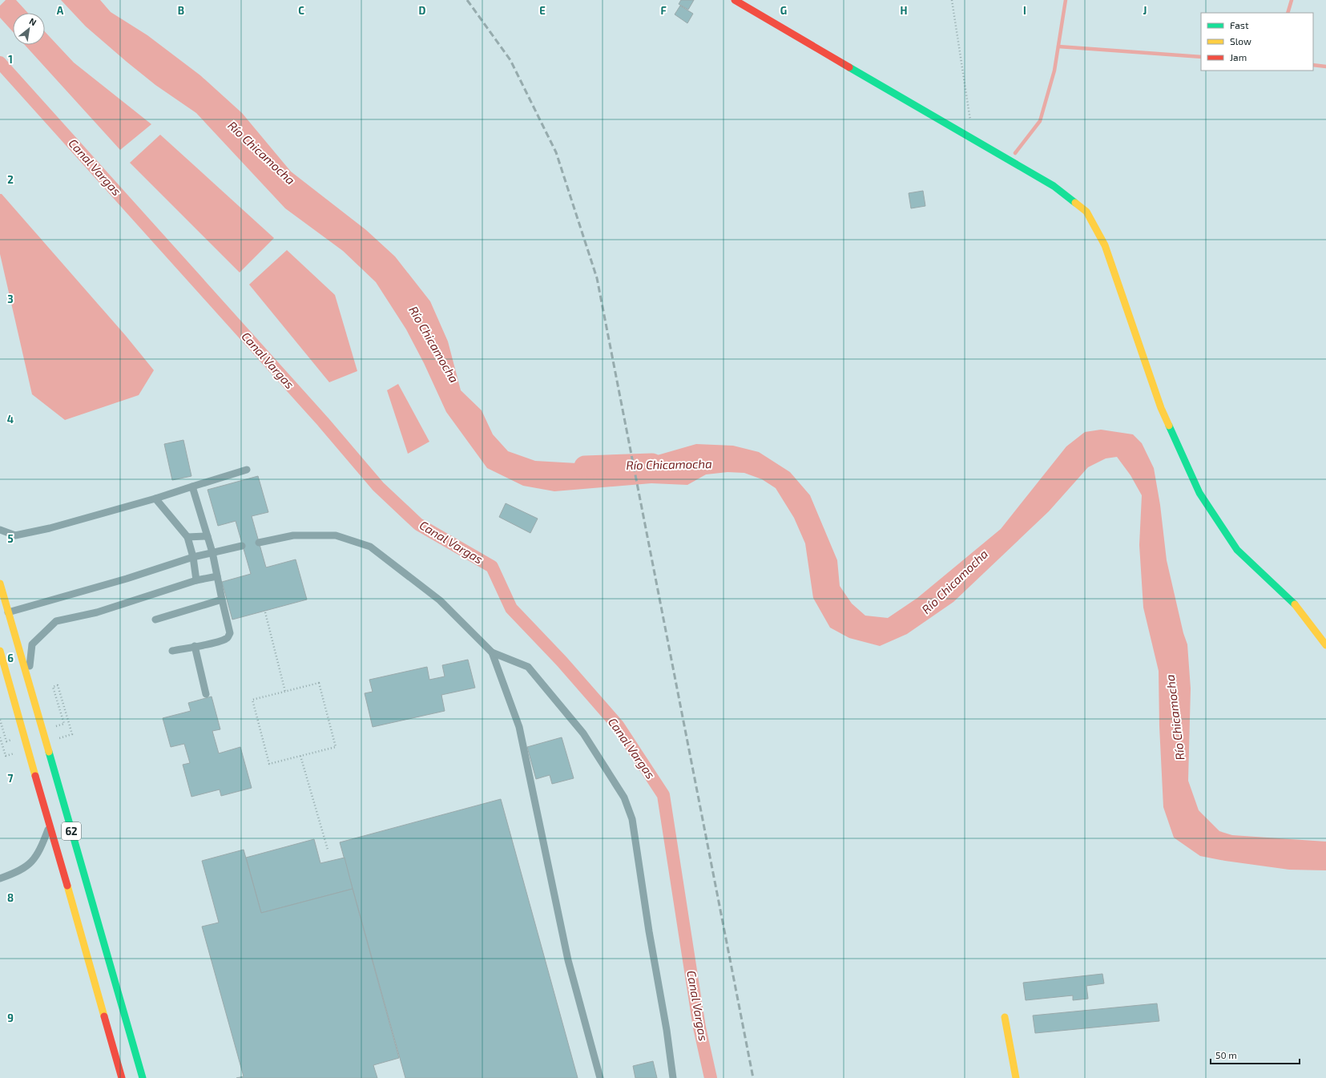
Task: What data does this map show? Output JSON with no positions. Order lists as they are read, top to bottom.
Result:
{
  "streets": {
    "main road": ["62"]
  },
  "water": ["Río Chicamocha", "Canal Vargas"],
  "legend": ["Fast", "Slow", "Jam"],
  "scale_bar": "50 m",
  "north": "top right",
  "grid": {
    "columns": [
      "A",
      "B",
      "C",
      "D",
      "E",
      "F",
      "G",
      "H",
      "I",
      "J"
    ],
    "rows": [
      "1",
      "2",
      "3",
      "4",
      "5",
      "6",
      "7",
      "8",
      "9"
    ]
  }
}
